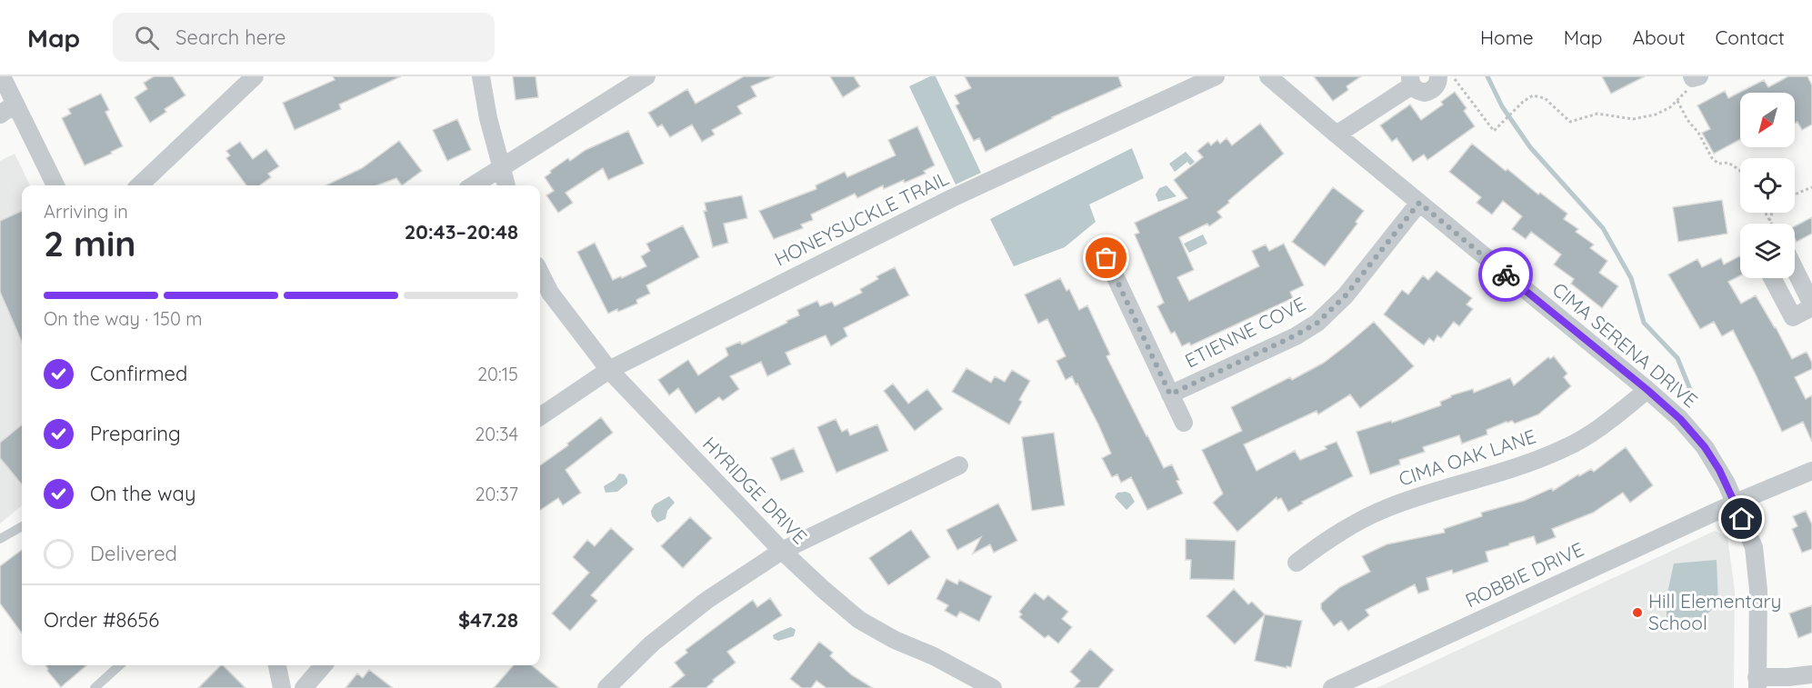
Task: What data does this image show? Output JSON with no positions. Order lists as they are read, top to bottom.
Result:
{
  "streets": {
    "street": [
      "HONEYSUCKLE TRAIL",
      "ETIENNE COVE",
      "CIMA SERENA DRIVE",
      "CIMA OAK LANE",
      "HYRIDGE DRIVE",
      "ROBBIE DRIVE"
    ]
  },
  "crossings": [
    ["HONEYSUCKLE TRAIL", "HYRIDGE DRIVE"],
    ["ETIENNE COVE", "CIMA SERENA DRIVE"],
    ["CIMA SERENA DRIVE", "CIMA OAK LANE"],
    ["CIMA SERENA DRIVE", "ROBBIE DRIVE"]
  ],
  "places": ["Hill Elementary School"],
  "north": "bottom left",
  "page": {
    "header": "Map",
    "search": "Search here",
    "nav": [
      "Home",
      "Map",
      "About",
      "Contact"
    ],
    "heading": ["2 min", "Arriving in", "20:43–20:48"],
    "panel": ["Order #8656", "$47.28"],
    "bar": "On the way · 150 m",
    "list": [
      ["Confirmed", "20:15"],
      ["Preparing", "20:34"],
      ["On the way", "20:37"],
      "Delivered"
    ]
  }
}
